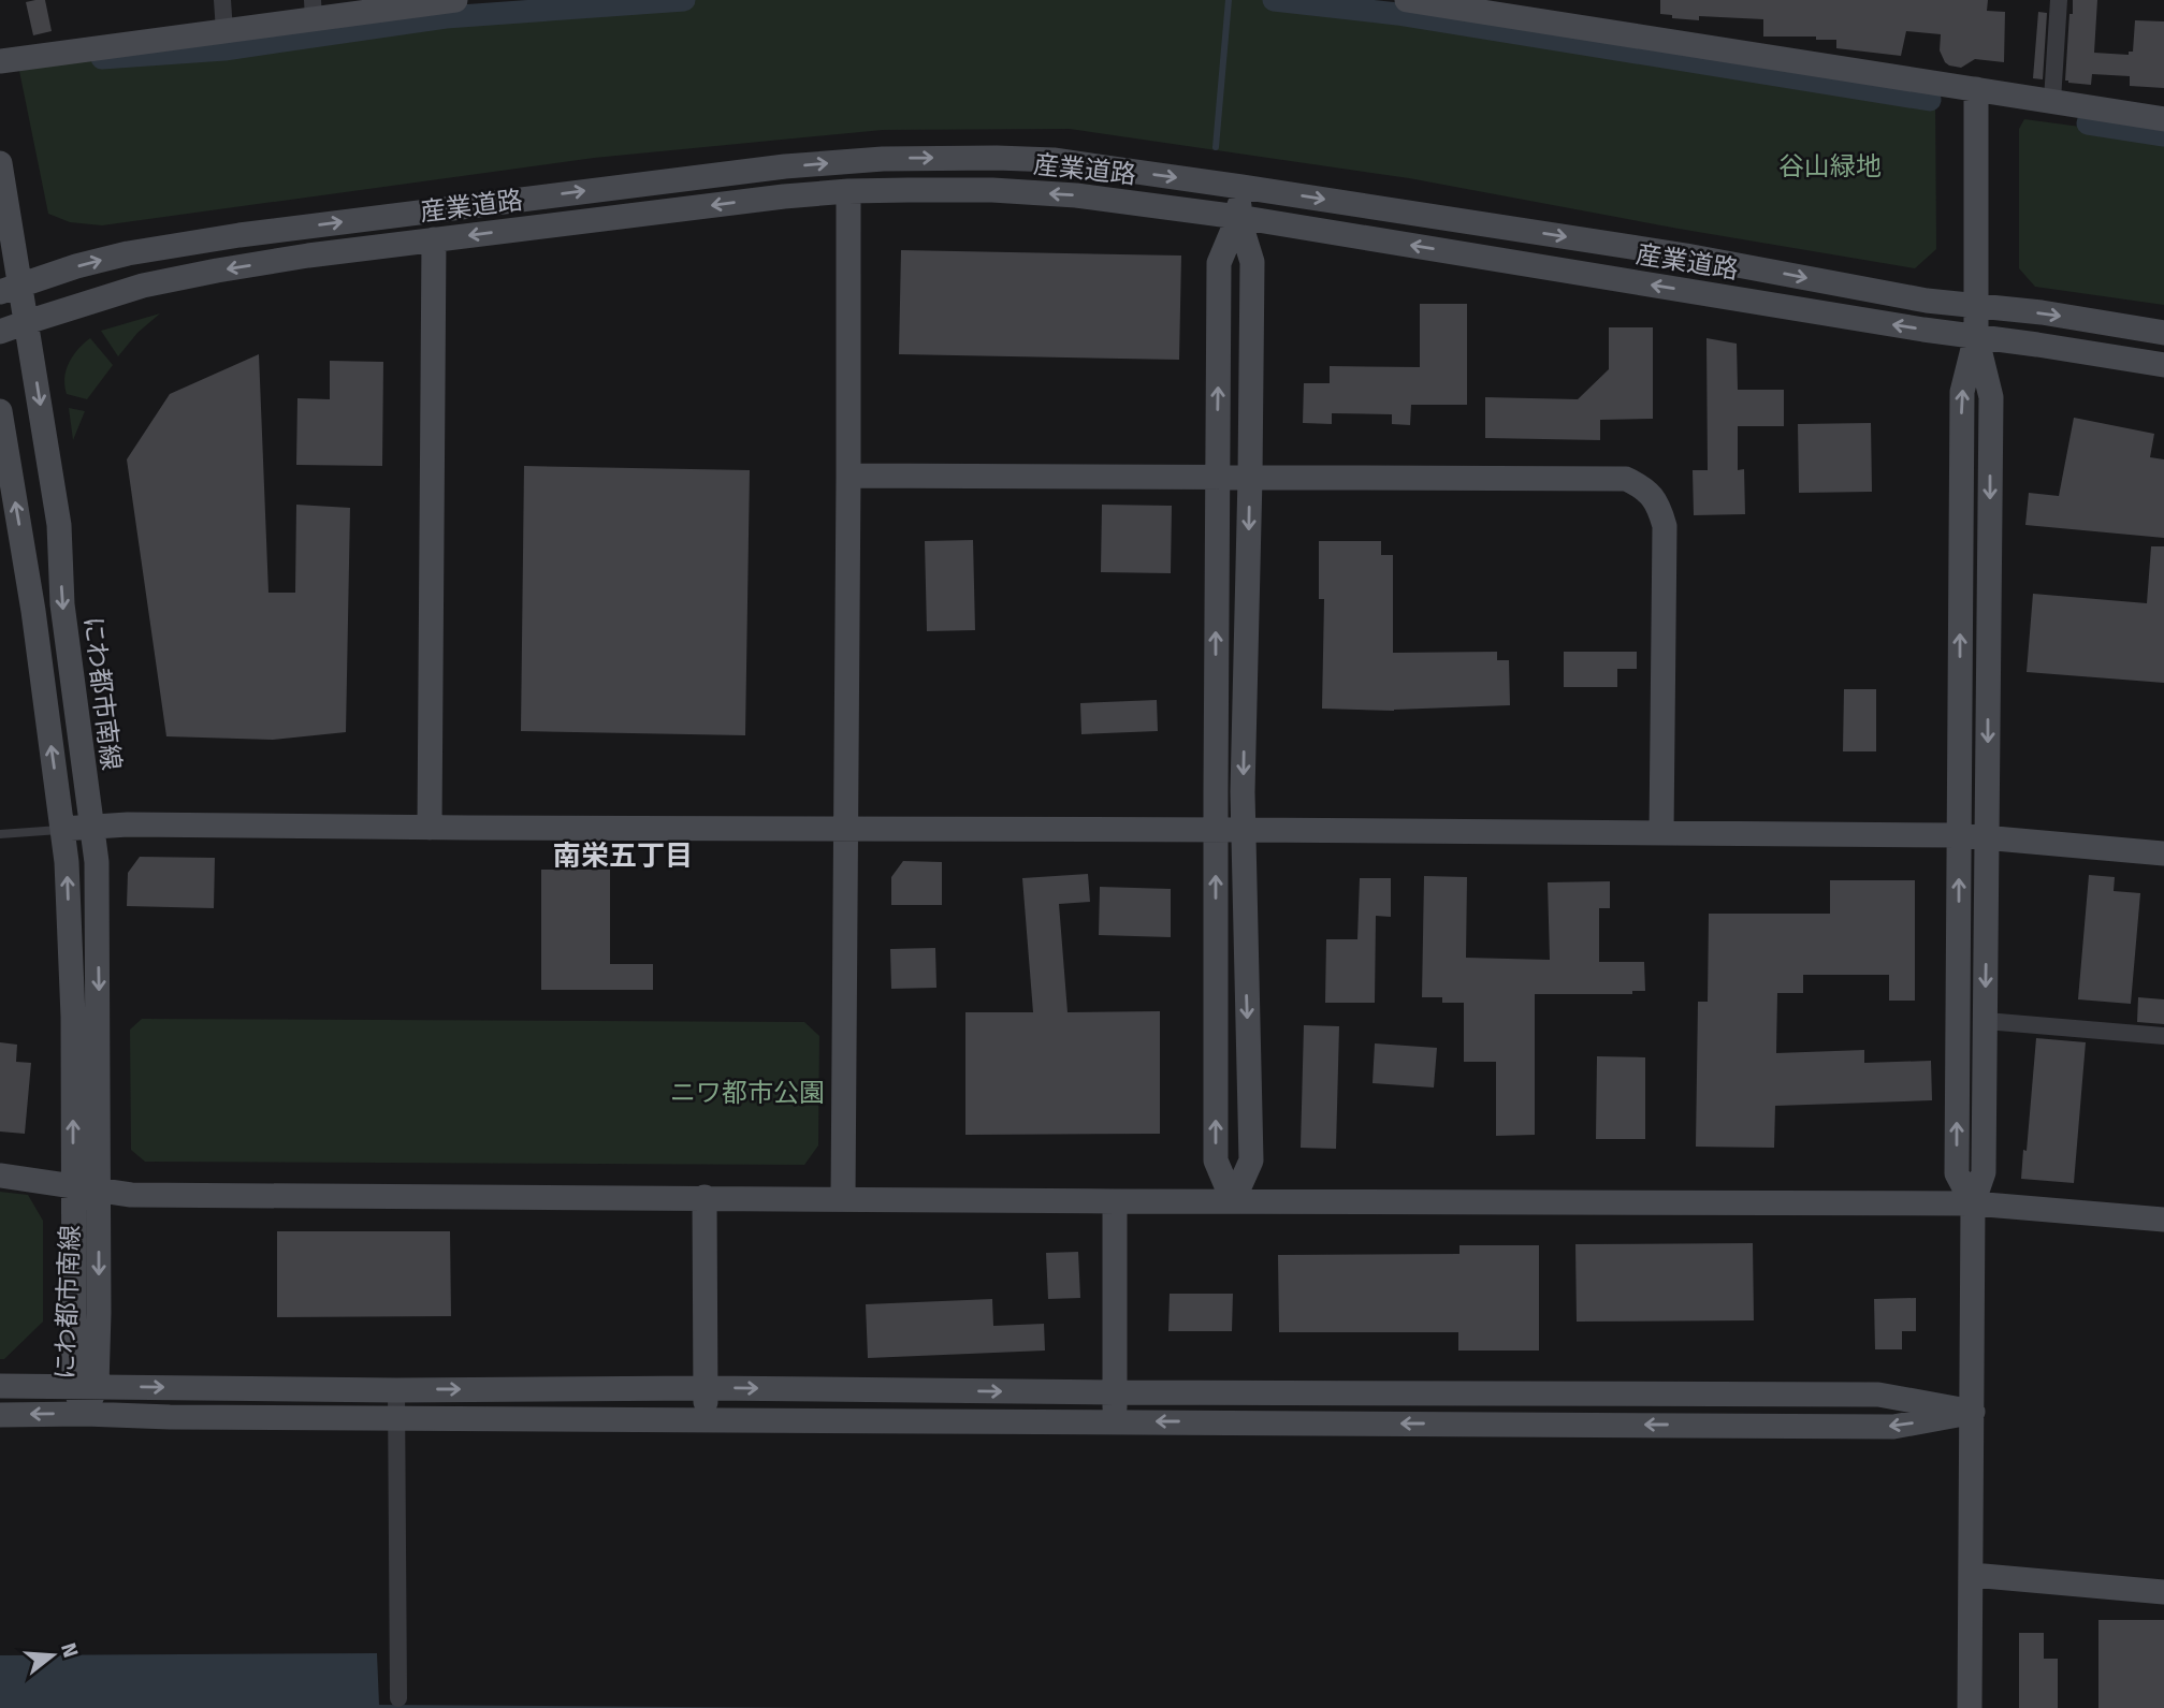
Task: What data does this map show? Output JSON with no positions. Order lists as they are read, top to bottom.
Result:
{
  "streets": {
    "street": ["産業道路", "にわ都市南線"]
  },
  "crossings": [
    ["産業道路", "にわ都市南線"]
  ],
  "districts": ["南栄五丁目"],
  "parks": ["谷山緑地", "ニワ都市公園"],
  "north": "right"
}
